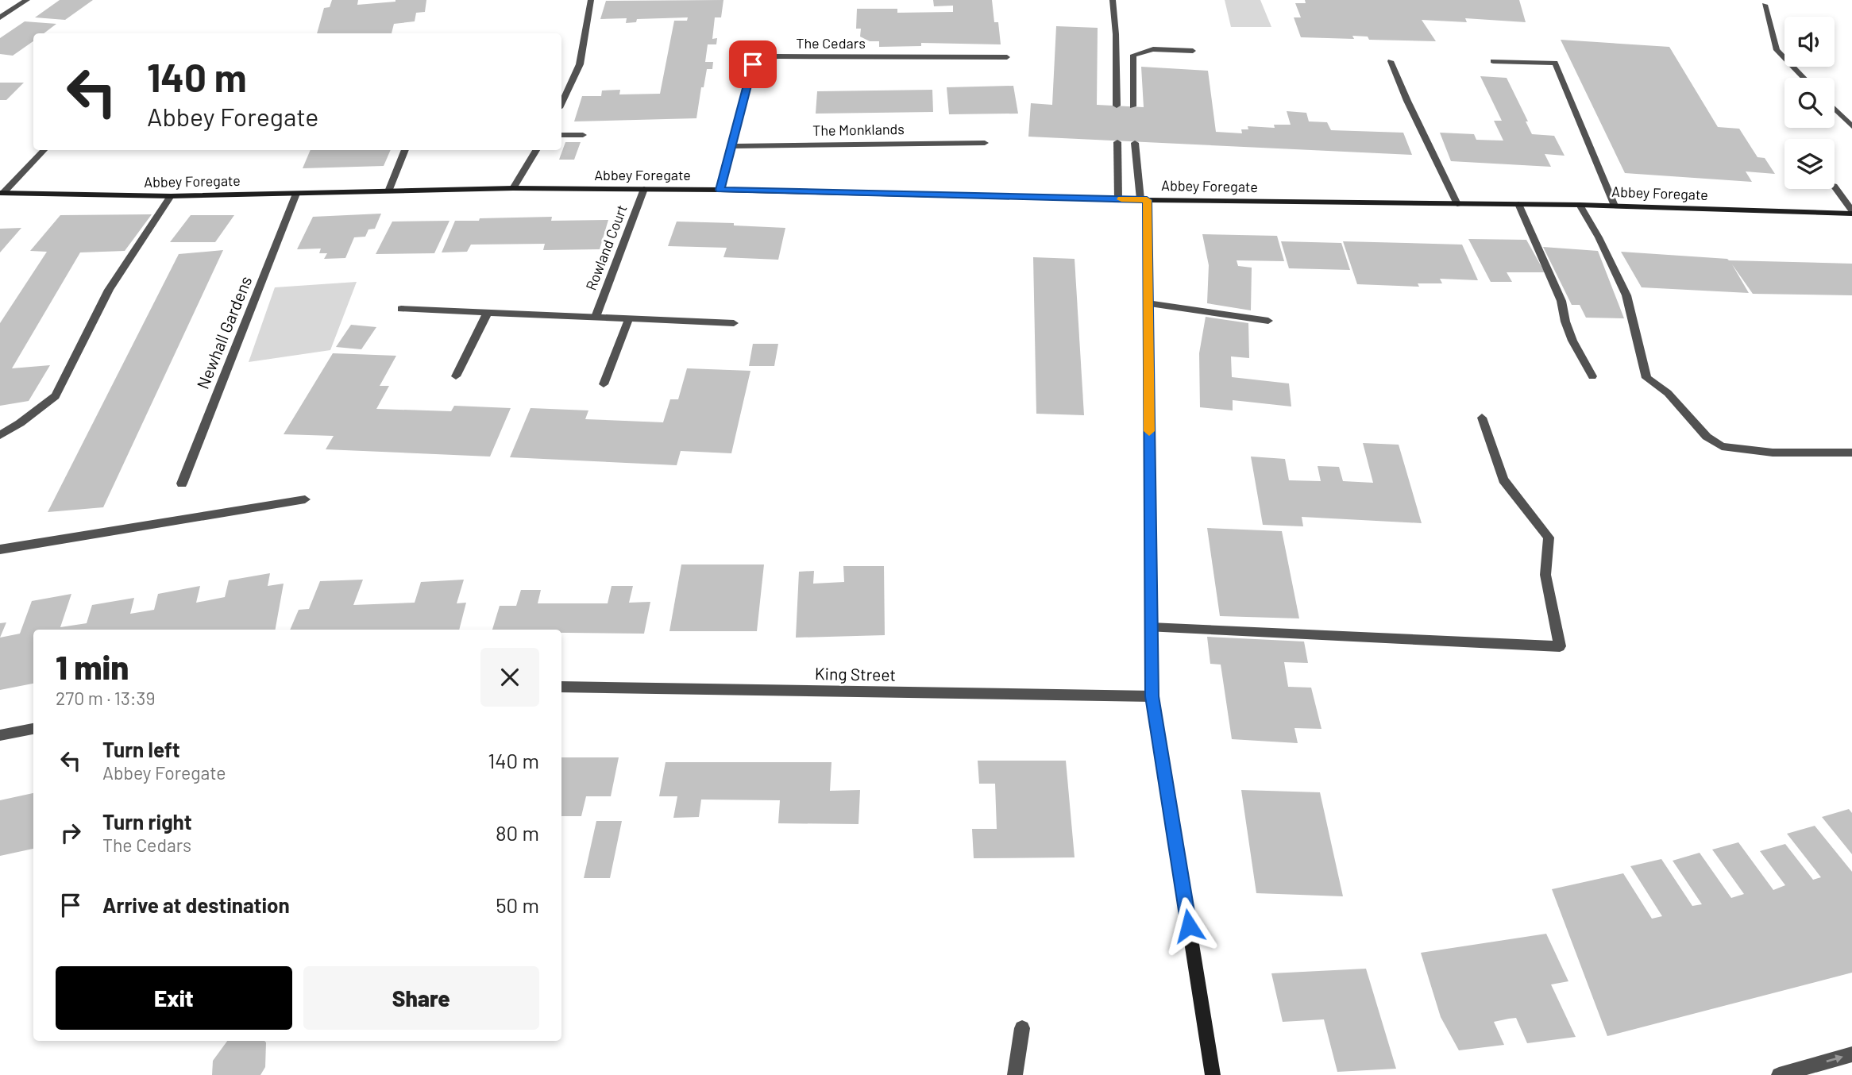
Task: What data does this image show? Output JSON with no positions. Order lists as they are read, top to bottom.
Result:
{
  "streets": {
    "street": [
      "The Cedars",
      "The Monklands",
      "Abbey Foregate",
      "Rowland Court",
      "Newhall Gardens",
      "King Street"
    ]
  },
  "crossings": [
    ["The Cedars", "The Monklands"],
    ["The Cedars", "Abbey Foregate"],
    ["Abbey Foregate", "Rowland Court"],
    ["Abbey Foregate", "Newhall Gardens"]
  ],
  "page": {
    "turn": ["140 m", "Abbey Foregate"],
    "heading": ["1 min", "270 m · 13:39"],
    "list": [
      {
        "name": "Turn left",
        "note": "Abbey Foregate",
        "value": "140 m"
      },
      {
        "name": "Turn right",
        "note": "The Cedars",
        "value": "80 m"
      },
      {
        "name": "Arrive at destination",
        "value": "50 m"
      }
    ],
    "buttons": ["Exit", "Share"]
  }
}
